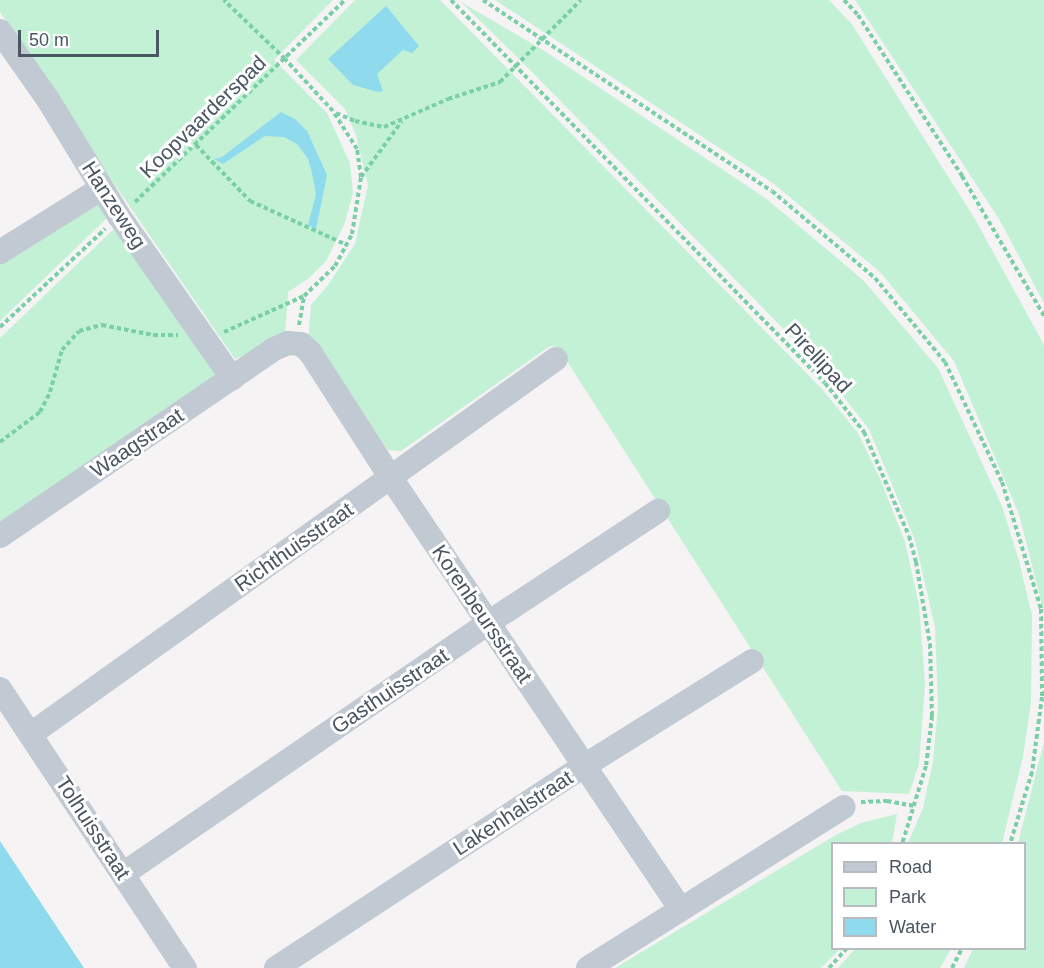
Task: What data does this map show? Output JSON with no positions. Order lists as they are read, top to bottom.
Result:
{
  "streets": {
    "street": [
      "Hanzeweg",
      "Waagstraat",
      "Richthuisstraat",
      "Korenbeursstraat",
      "Gasthuisstraat",
      "Lakenhalstraat",
      "Tolhuisstraat"
    ],
    "path": ["Koopvaarderspad", "Pirellipad"]
  },
  "crossings": [
    ["Koopvaarderspad", "Hanzeweg"],
    ["Hanzeweg", "Waagstraat"],
    ["Waagstraat", "Korenbeursstraat"],
    ["Richthuisstraat", "Korenbeursstraat"],
    ["Richthuisstraat", "Tolhuisstraat"],
    ["Korenbeursstraat", "Gasthuisstraat"],
    ["Korenbeursstraat", "Lakenhalstraat"],
    ["Gasthuisstraat", "Tolhuisstraat"]
  ],
  "legend": ["Road", "Park", "Water"],
  "scale_bar": "50 m"
}
